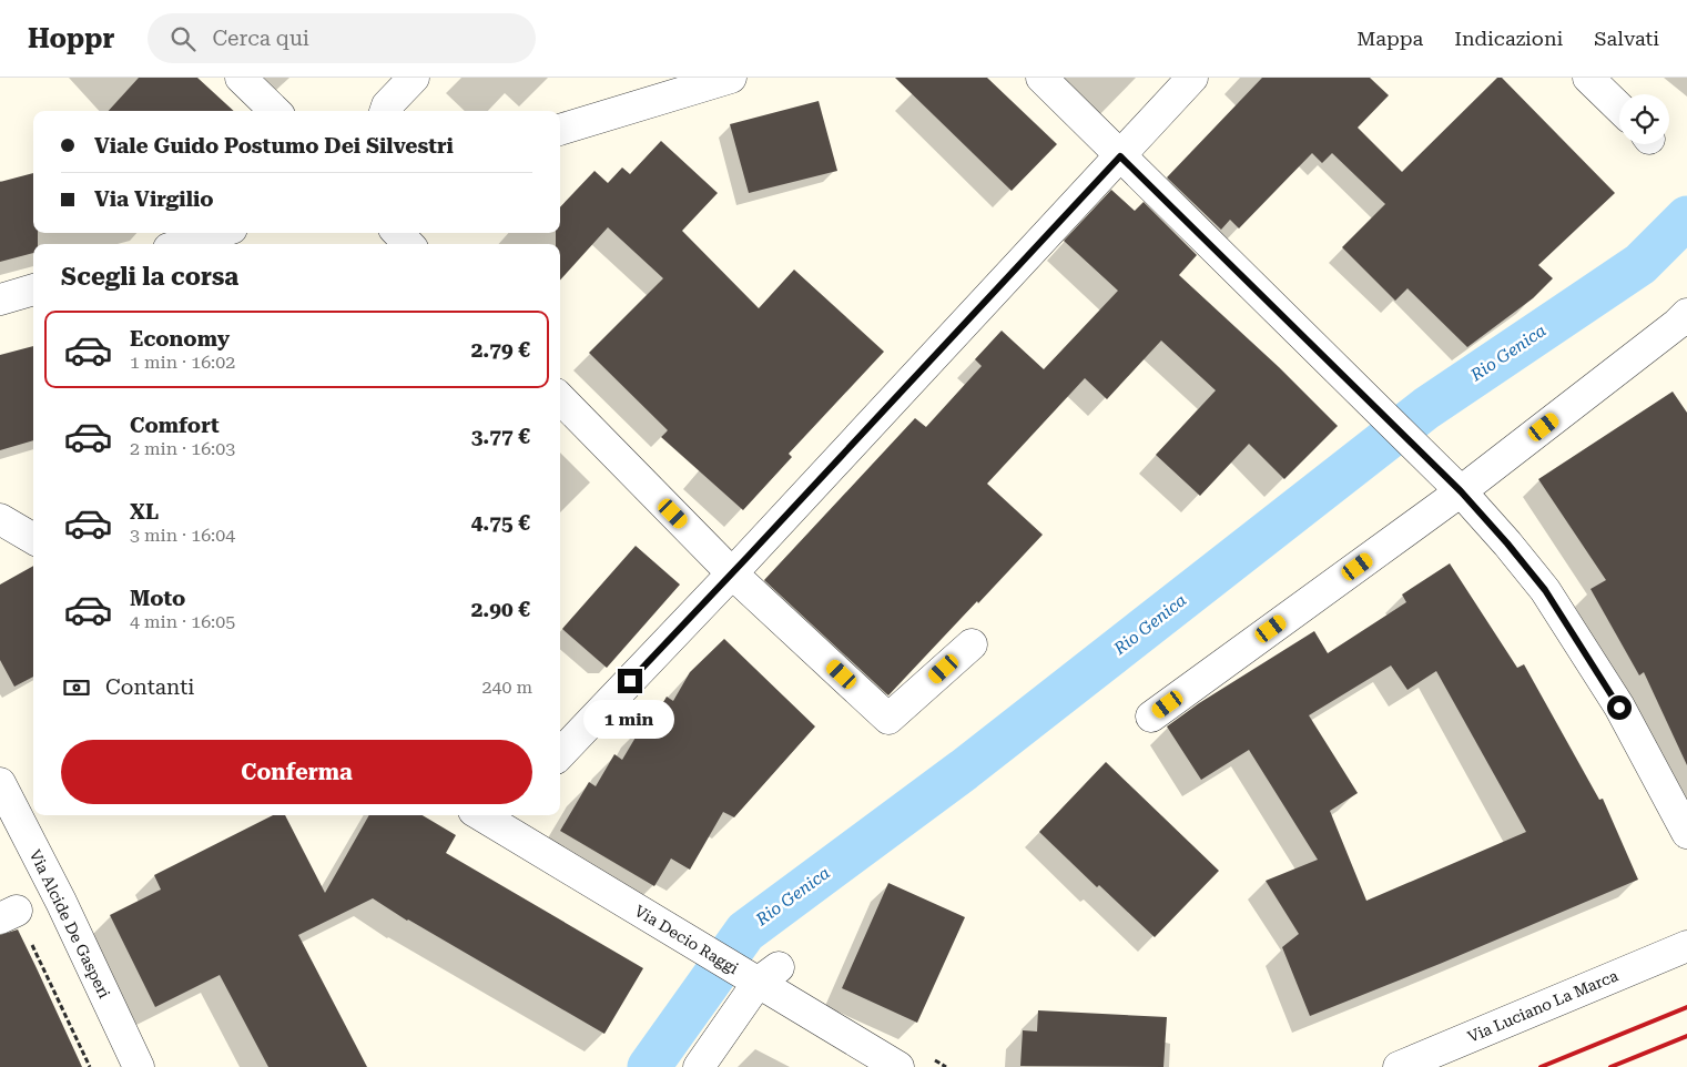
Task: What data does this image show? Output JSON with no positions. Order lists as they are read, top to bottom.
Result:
{
  "streets": {
    "street": ["Via Alcide De Gasperi", "Via Decio Raggi", "Via Luciano La Marca"]
  },
  "water": ["Rio Genica"],
  "page": {
    "header": "Hoppr",
    "search": "Cerca qui",
    "nav": ["Mappa", "Indicazioni", "Salvati"],
    "banner": ["Viale Guido Postumo Dei Silvestri", "Via Virgilio"],
    "heading": "Scegli la corsa",
    "list": [
      {
        "name": "Economy",
        "note": "1 min · 16:02",
        "value": "2.79 €"
      },
      {
        "name": "Comfort",
        "note": "2 min · 16:03",
        "value": "3.77 €"
      },
      {
        "name": "XL",
        "note": "3 min · 16:04",
        "value": "4.75 €"
      },
      {
        "name": "Moto",
        "note": "4 min · 16:05",
        "value": "2.90 €"
      }
    ],
    "pay": ["Contanti", "240 m"],
    "bubble": "1 min",
    "buttons": "Conferma"
  }
}
